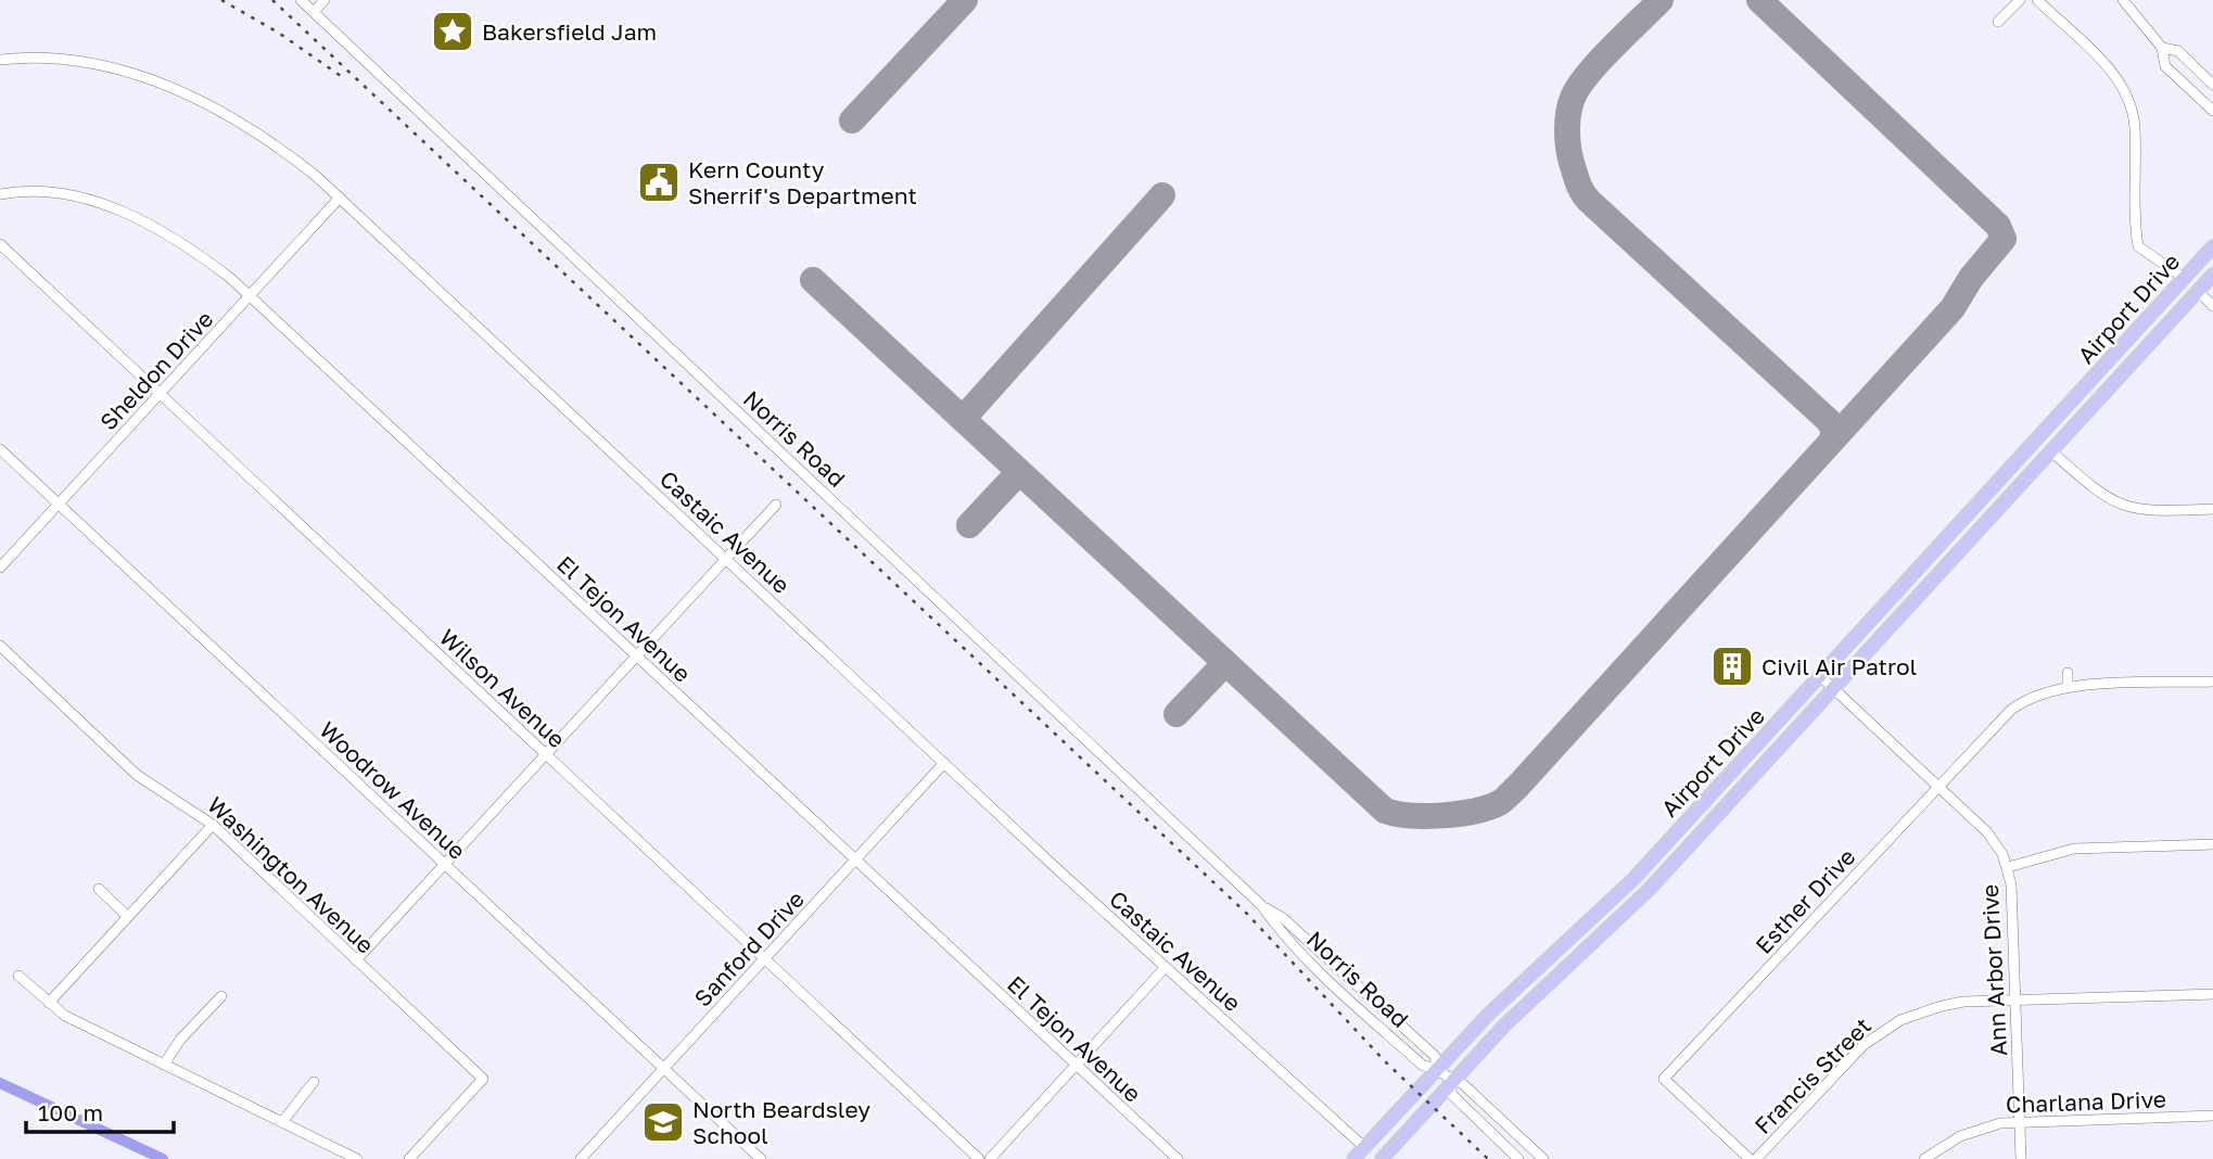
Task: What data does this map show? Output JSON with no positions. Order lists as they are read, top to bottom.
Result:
{
  "streets": {
    "main road": ["Airport Drive"],
    "street": [
      "Sheldon Drive",
      "Norris Road",
      "Castaic Avenue",
      "El Tejon Avenue",
      "Wilson Avenue",
      "Woodrow Avenue",
      "Washington Avenue",
      "Esther Drive",
      "Sanford Drive",
      "Ann Arbor Drive",
      "Francis Street",
      "Charlana Drive"
    ]
  },
  "crossings": [
    ["Airport Drive", "Norris Road"],
    ["Airport Drive", "Castaic Avenue"],
    ["Airport Drive", "Ann Arbor Drive"],
    ["Sheldon Drive", "Castaic Avenue"],
    ["Sheldon Drive", "El Tejon Avenue"],
    ["Sheldon Drive", "Wilson Avenue"],
    ["Sheldon Drive", "Woodrow Avenue"],
    ["Castaic Avenue", "Sanford Drive"],
    ["El Tejon Avenue", "Sanford Drive"],
    ["Wilson Avenue", "Sanford Drive"],
    ["Woodrow Avenue", "Sanford Drive"],
    ["Esther Drive", "Ann Arbor Drive"],
    ["Esther Drive", "Francis Street"],
    ["Ann Arbor Drive", "Francis Street"],
    ["Ann Arbor Drive", "Charlana Drive"]
  ],
  "places": {
    "place": ["Bakersfield Jam"],
    "public building": ["Kern County Sherrif's Department"],
    "building": ["Civil Air Patrol"],
    "school or university": ["North Beardsley School"]
  },
  "scale_bar": "100 m"
}
